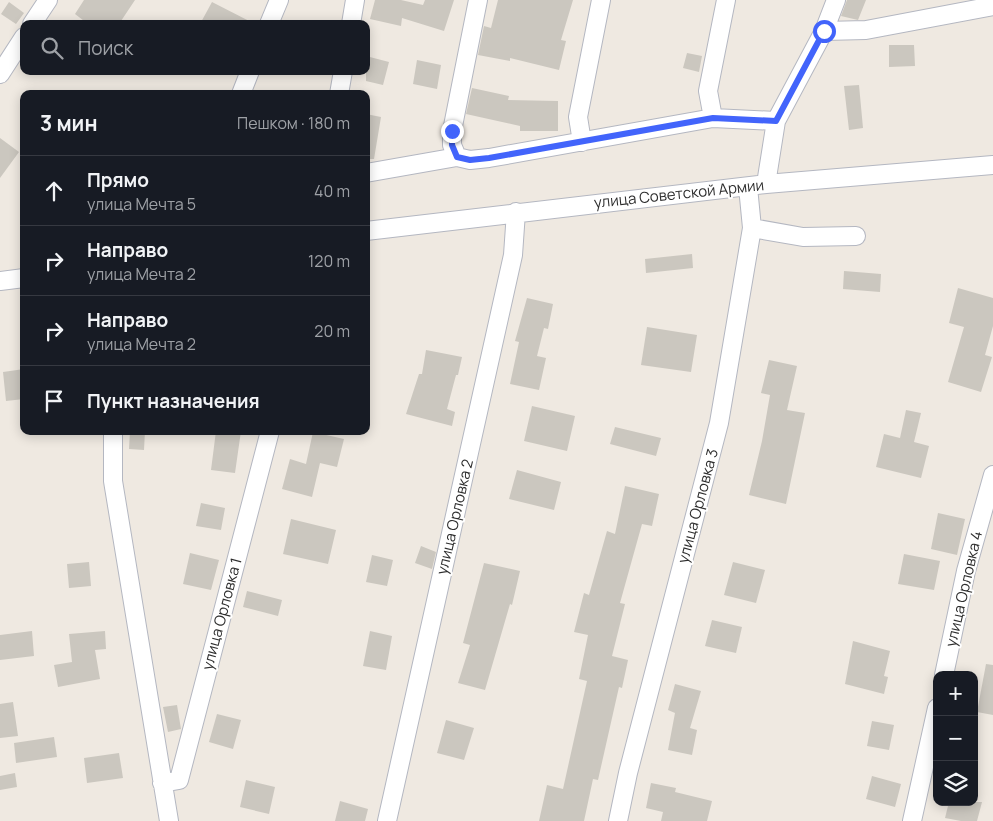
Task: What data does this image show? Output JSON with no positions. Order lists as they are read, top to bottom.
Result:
{
  "streets": {
    "street": [
      "улица Советской Армии",
      "улица Орловка 3",
      "улица Орловка 2",
      "улица Орловка 4",
      "улица Орловка 1"
    ]
  },
  "crossings": [
    ["улица Советской Армии", "улица Орловка 3"],
    ["улица Советской Армии", "улица Орловка 2"]
  ],
  "page": {
    "search": "Поиск",
    "heading": ["3 мин", "Пешком · 180 m"],
    "list": [
      ["Прямо", "улица Мечта 5", "40 m"],
      ["Направо", "улица Мечта 2", "120 m"],
      ["Направо", "улица Мечта 2", "20 m"],
      "Пункт назначения"
    ],
    "map_buttons": ["+", "−"]
  }
}
